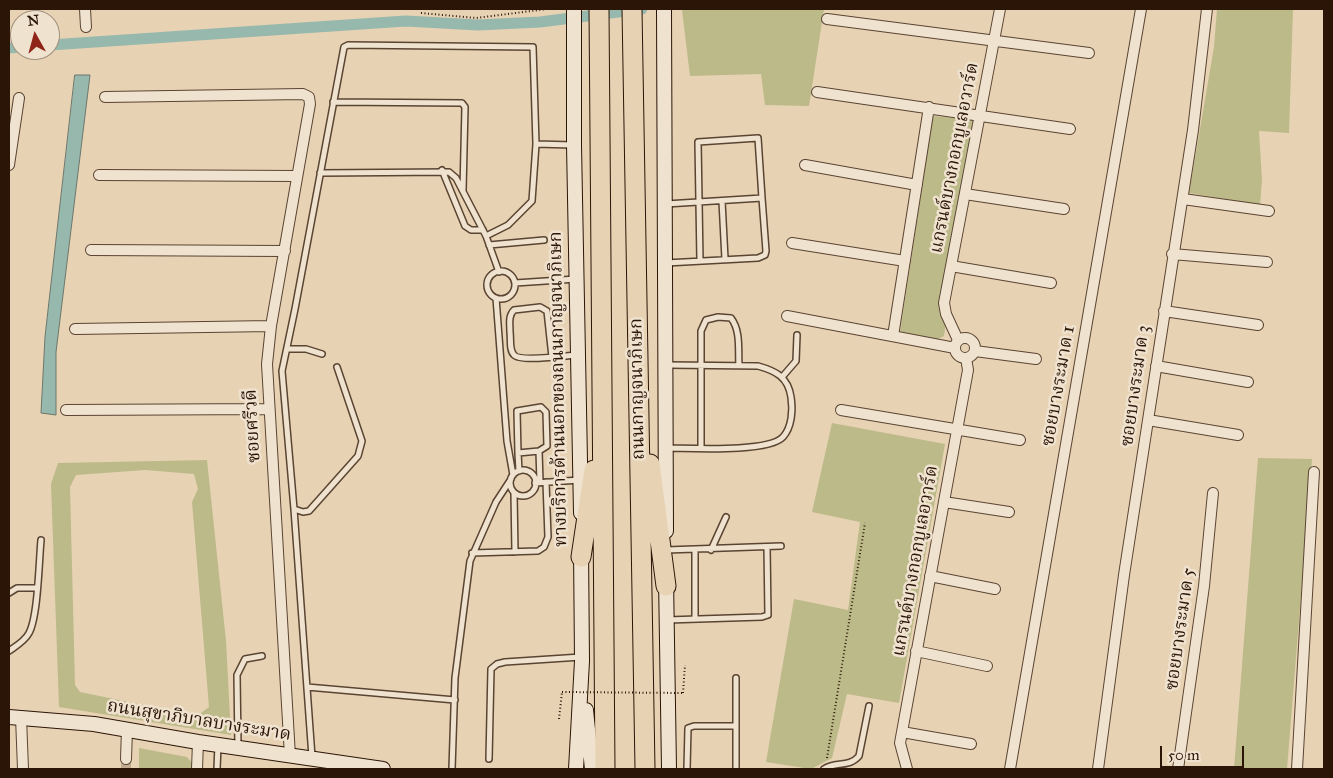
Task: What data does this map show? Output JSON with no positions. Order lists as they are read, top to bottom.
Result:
{
  "streets": {
    "highway": ["ถนนกาญจนาภิเษก"],
    "main road": ["ทางบริการด้านนอกของถนนกาญจนาภิเษก", "ถนนสุขาภิบาลบางระมาด"],
    "street": [
      "แกรนด์บางกอกบูเลอวาร์ด",
      "ซอยบางระมาด 1",
      "ซอยบางระมาด 3",
      "ซอยศรีวดี",
      "ซอยบางระมาด 5"
    ]
  },
  "crossings": [
    ["ซอยศรีวดี", "ถนนสุขาภิบาลบางระมาด"]
  ],
  "scale_bar": "50 m",
  "north": "top"
}
